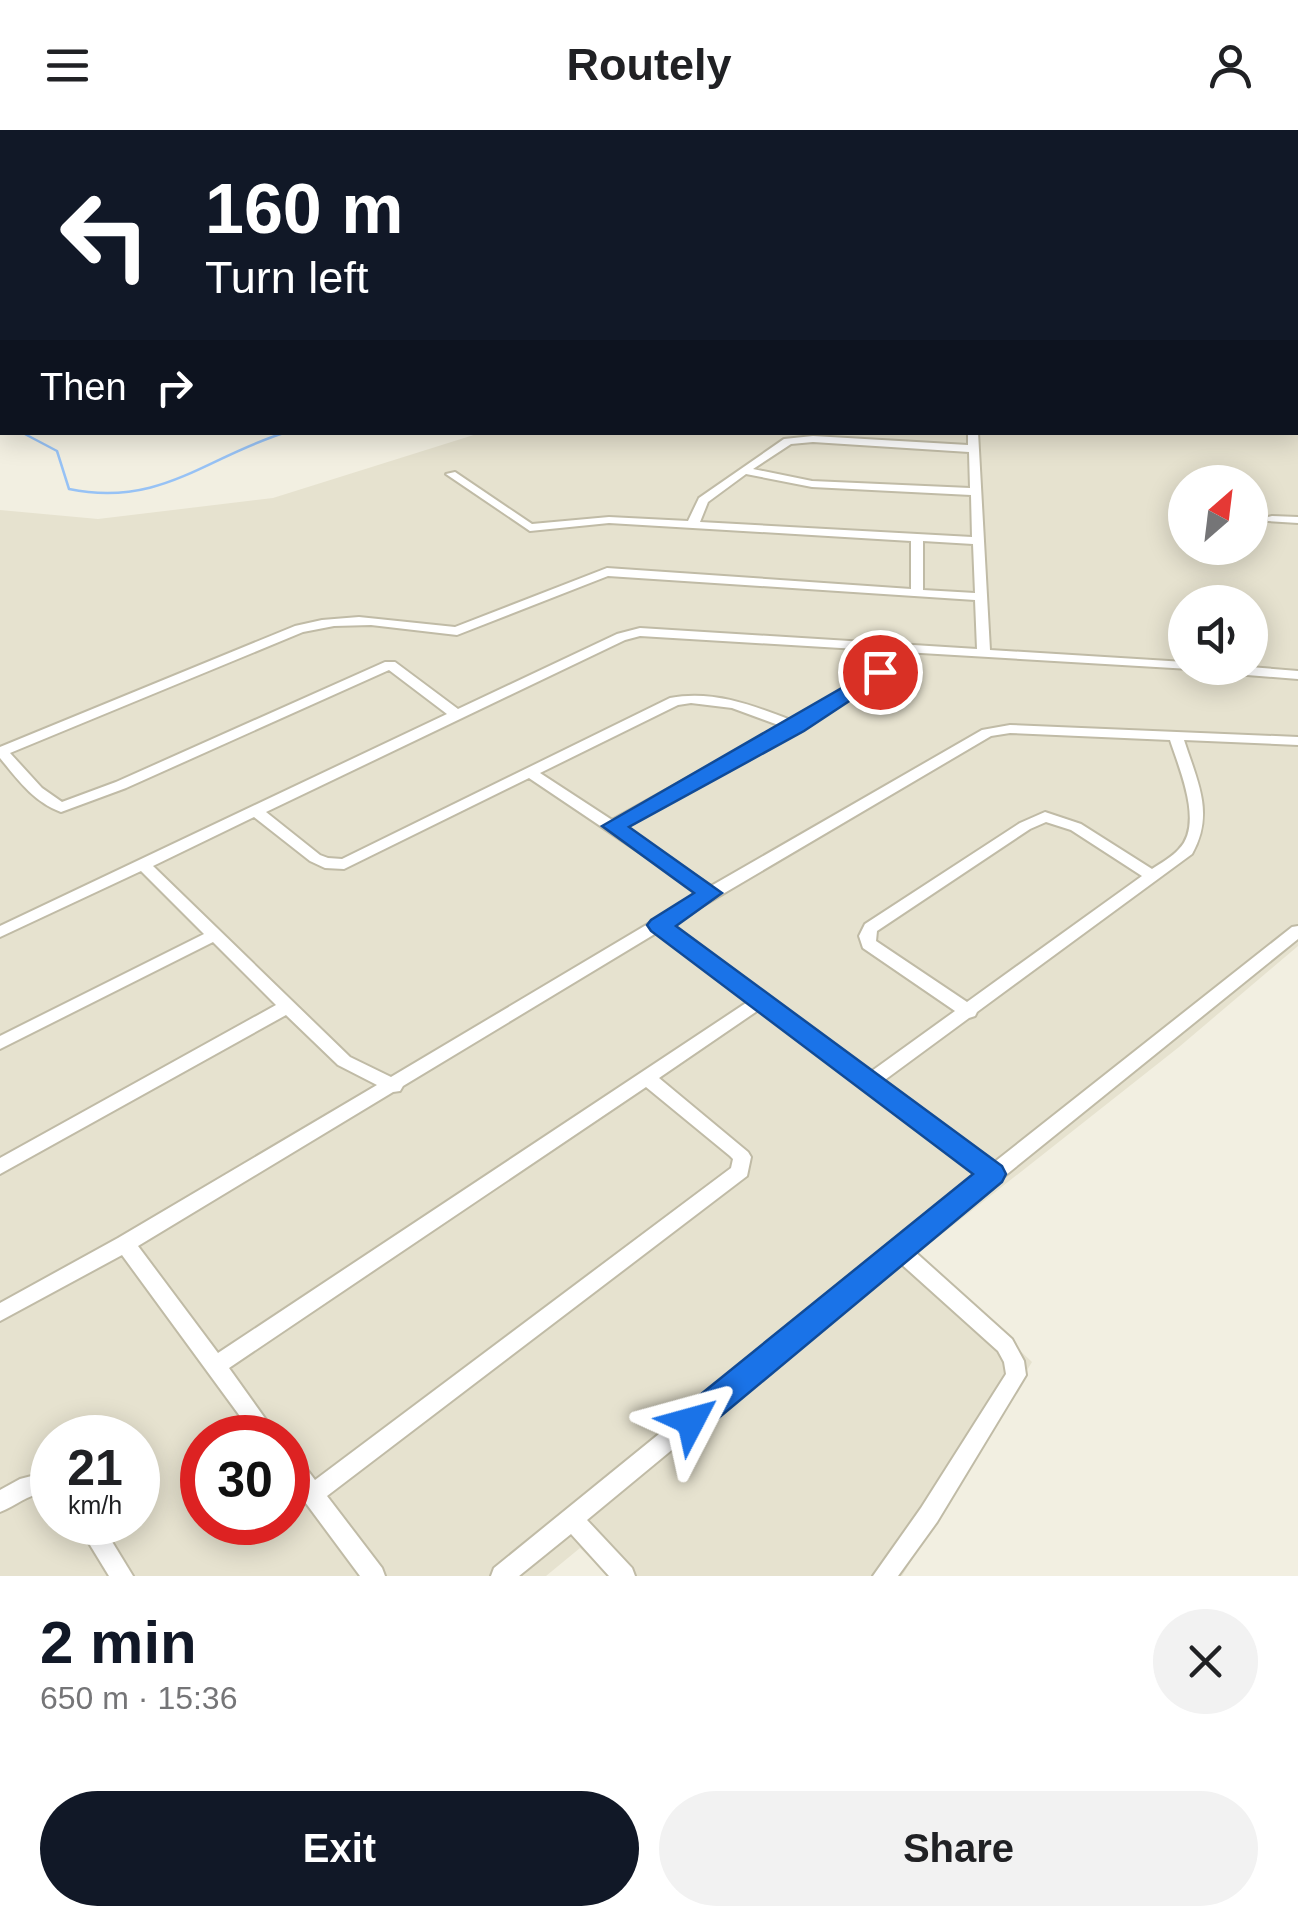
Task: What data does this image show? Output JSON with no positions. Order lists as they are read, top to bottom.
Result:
{
  "north": "top right",
  "page": {
    "header": "Routely",
    "turn": ["160 m", "Turn left"],
    "then": "Then",
    "speed": "21 km/h",
    "limit": "30",
    "heading": ["2 min", "650 m · 15:36"],
    "buttons": ["Exit", "Share"]
  }
}
